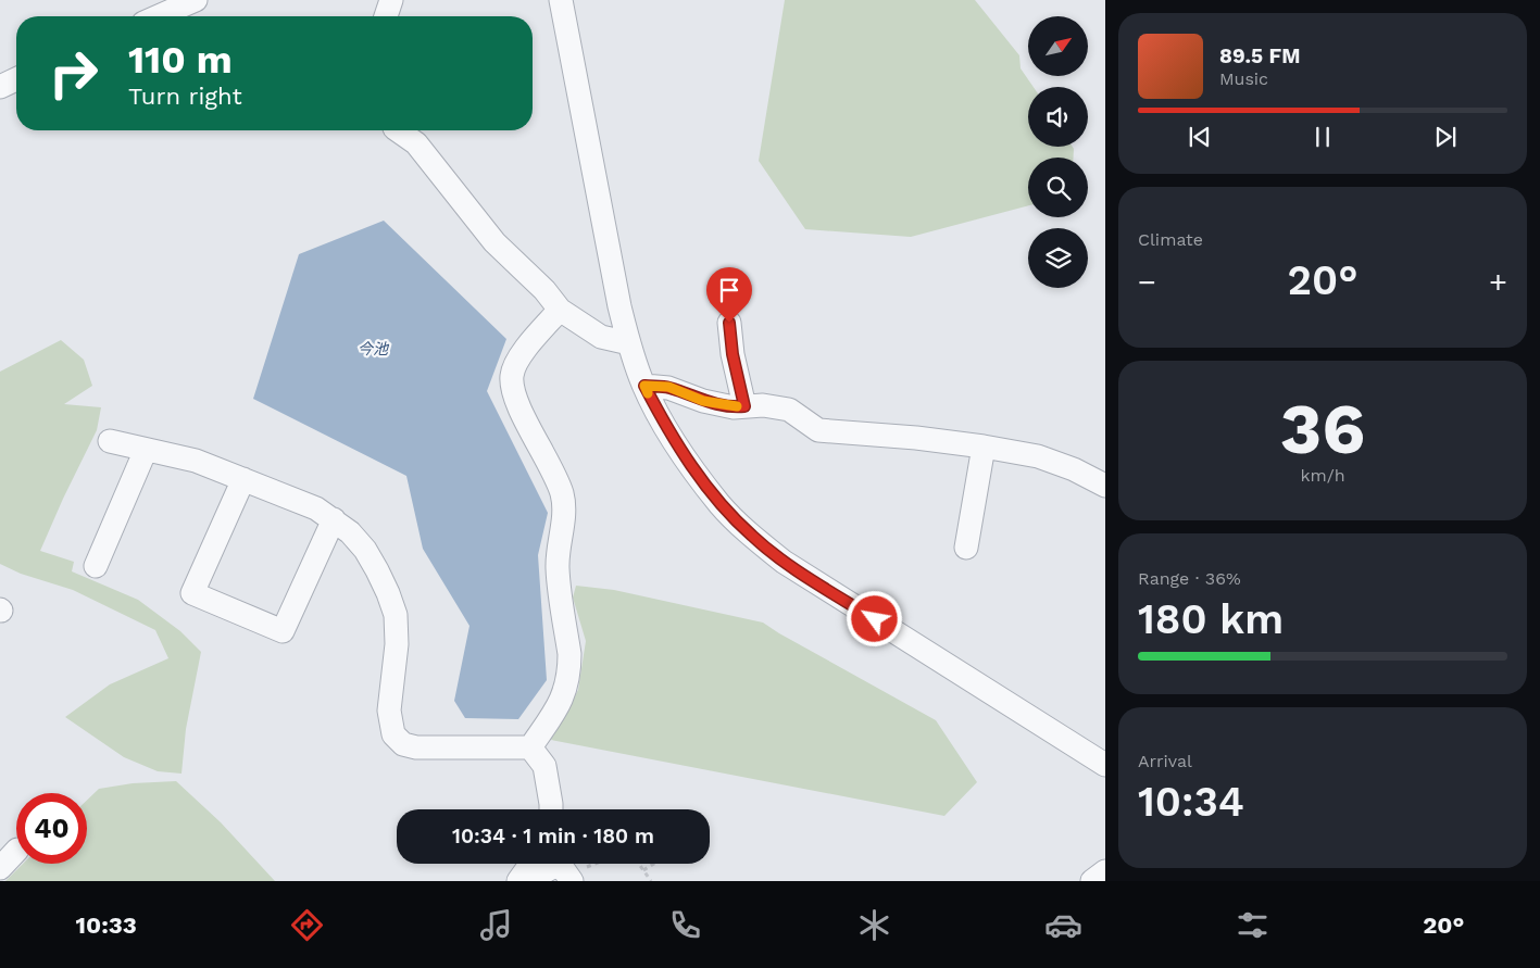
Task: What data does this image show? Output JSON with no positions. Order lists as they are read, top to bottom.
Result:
{
  "water": ["今池"],
  "north": "top right",
  "page": {
    "turn": ["110 m", "Turn right"],
    "song": ["89.5 FM", "Music"],
    "tile": [
      "Climate",
      ["36", "km/h"],
      ["Range · 36%", "180 km"],
      ["Arrival", "10:34"]
    ],
    "heat": ["−", "20°", "+"],
    "limit": "40",
    "trip": "10:34 · 1 min · 180 m",
    "tabs": ["10:33", "20°"]
  }
}
